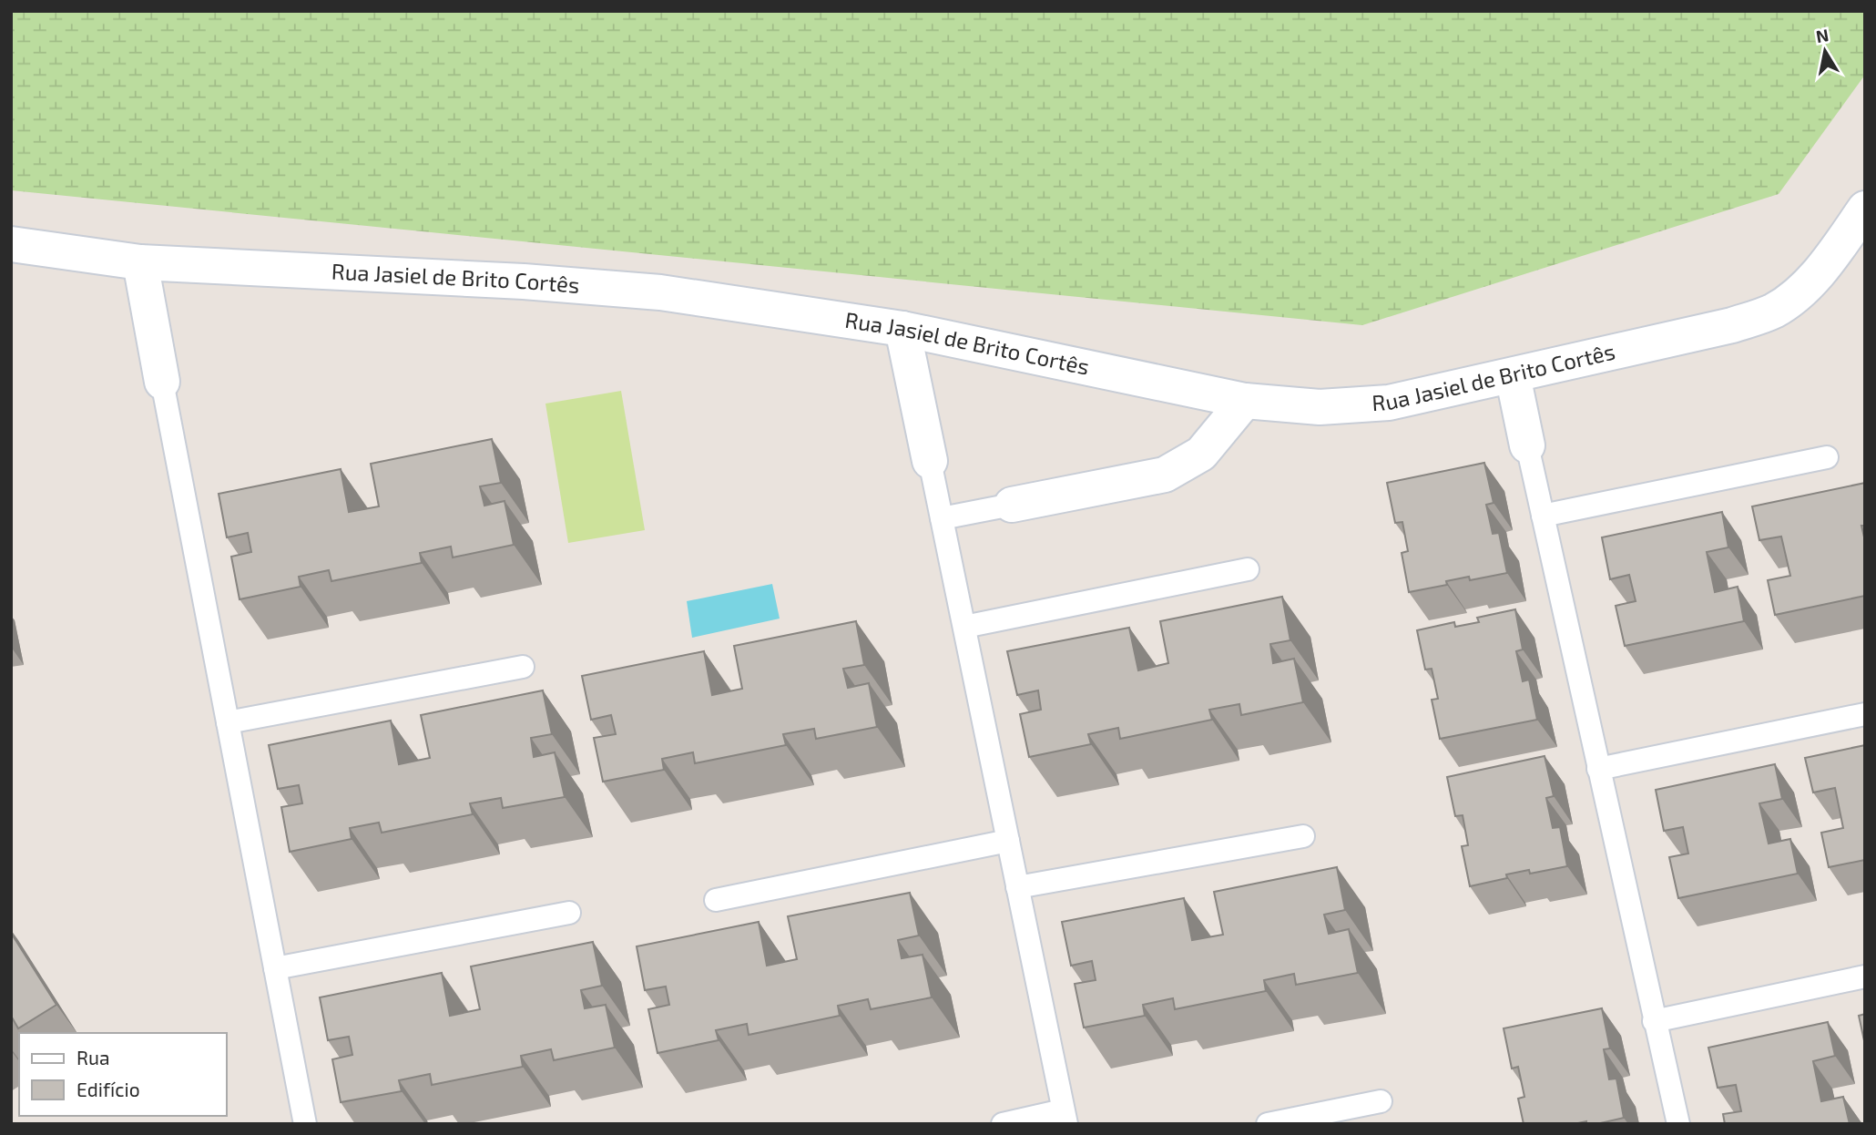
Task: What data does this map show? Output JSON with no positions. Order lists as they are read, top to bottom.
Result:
{
  "streets": {
    "street": ["Rua Jasiel de Brito Cortês"]
  },
  "legend": ["Rua", "Edifício"],
  "north": "top"
}
